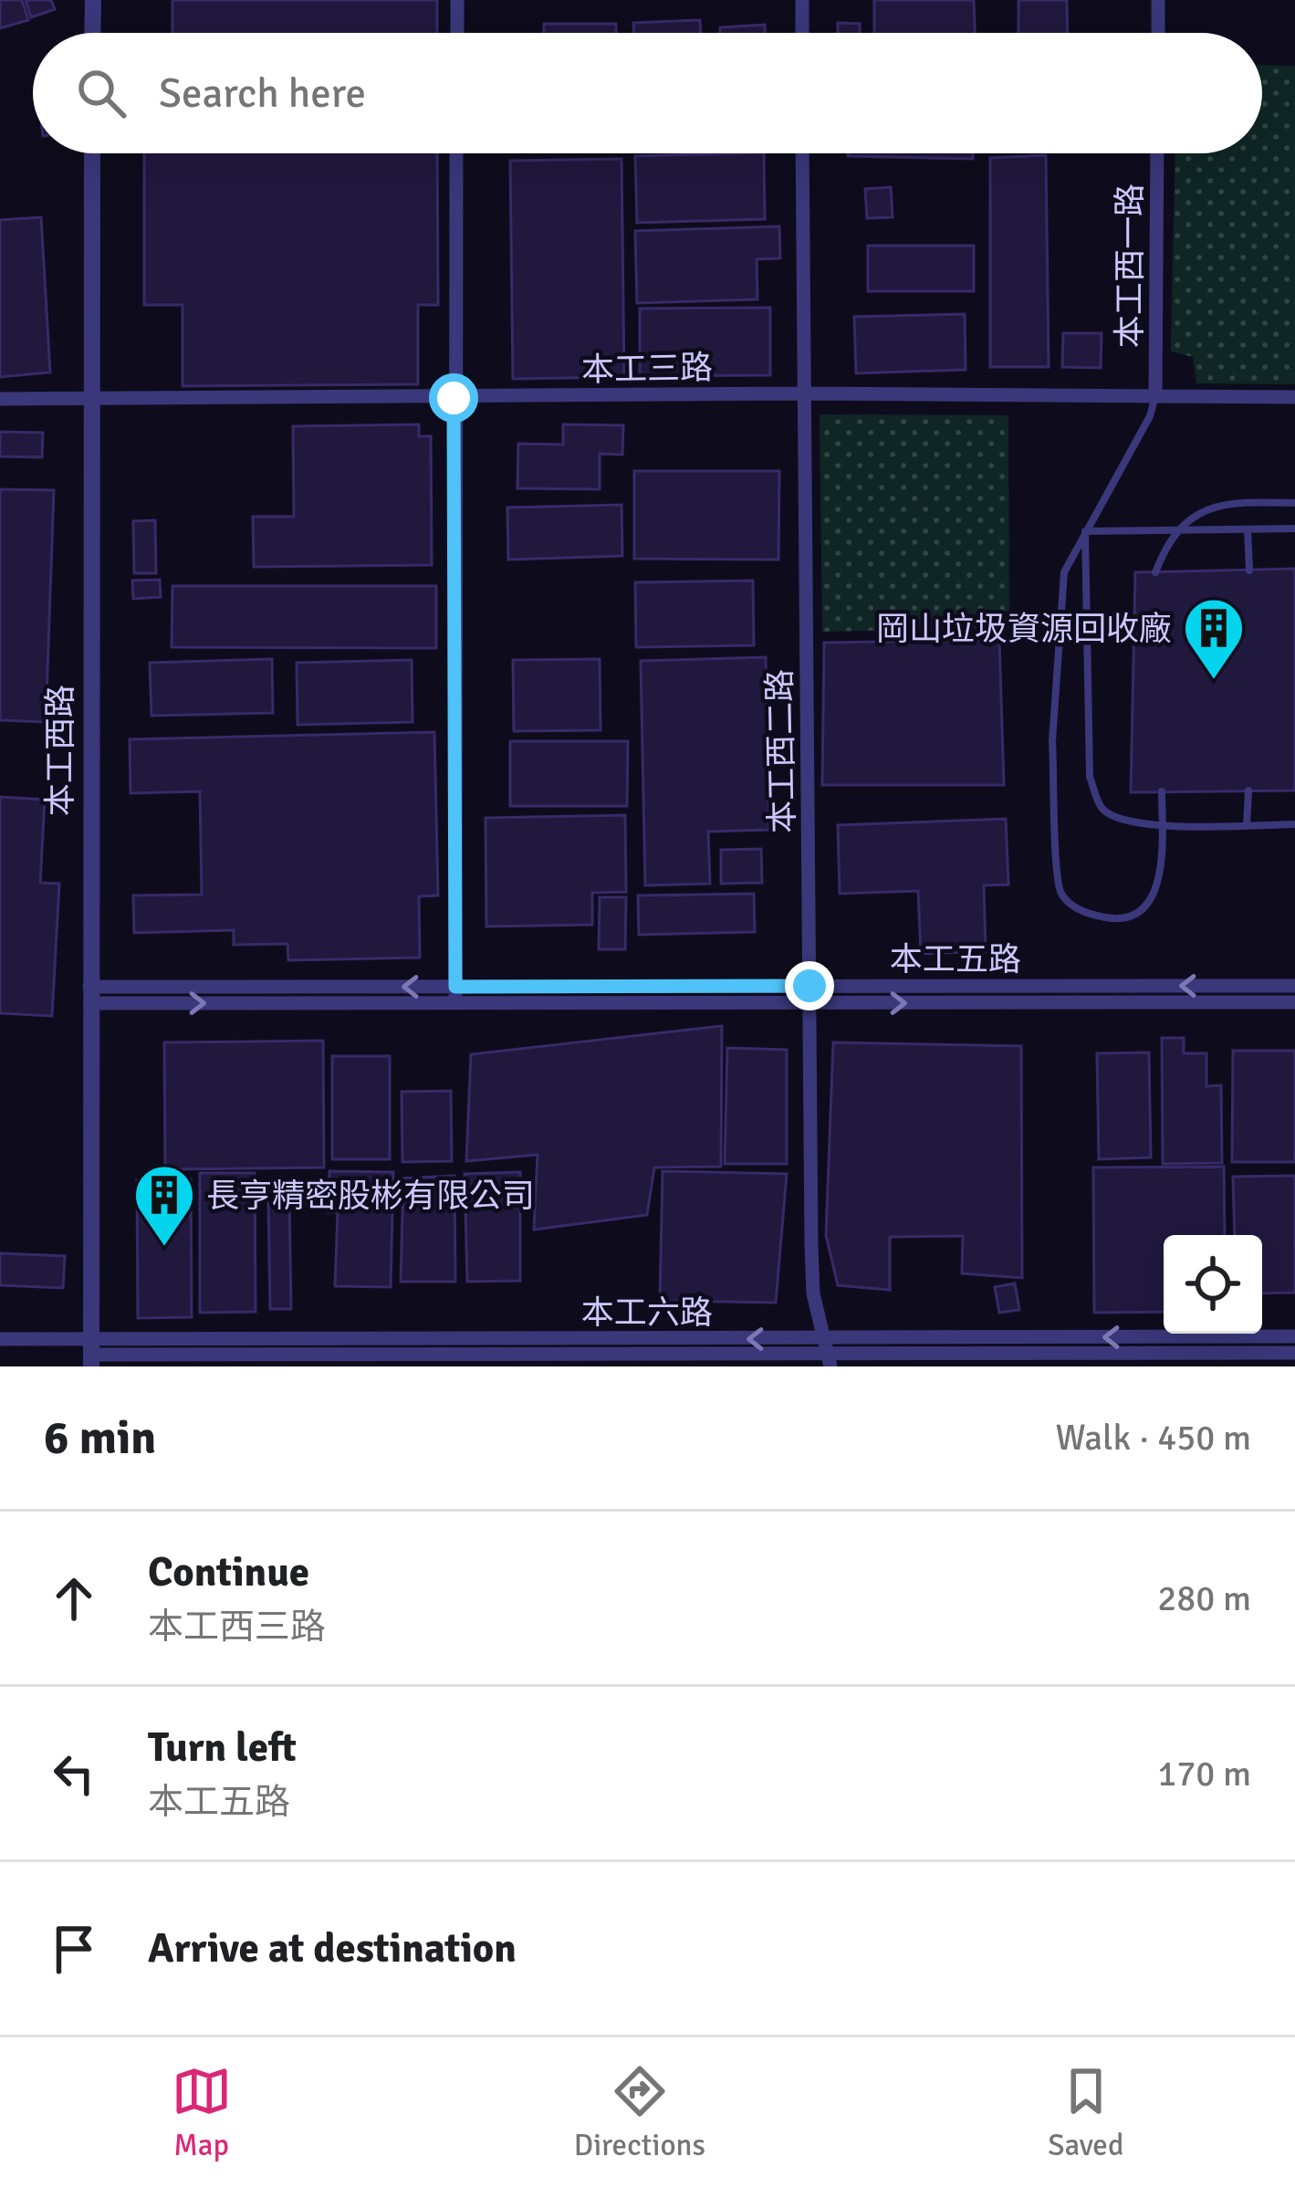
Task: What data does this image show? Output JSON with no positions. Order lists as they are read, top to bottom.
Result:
{
  "streets": {
    "street": [
      "本工西一路",
      "本工三路",
      "本工西路",
      "本工西二路",
      "本工五路",
      "本工六路"
    ]
  },
  "crossings": [
    ["本工西一路", "本工三路"],
    ["本工三路", "本工西路"],
    ["本工三路", "本工西二路"],
    ["本工西路", "本工五路"],
    ["本工西路", "本工六路"],
    ["本工西二路", "本工五路"],
    ["本工西二路", "本工六路"]
  ],
  "places": {
    "building": ["岡山垃圾資源回收廠", "長亨精密股彬有限公司"]
  },
  "page": {
    "search": "Search here",
    "heading": ["6 min", "Walk · 450 m"],
    "list": [
      ["Continue", "本工西三路", "280 m"],
      ["Turn left", "本工五路", "170 m"],
      "Arrive at destination"
    ],
    "nav": ["Map", "Directions", "Saved"]
  }
}
